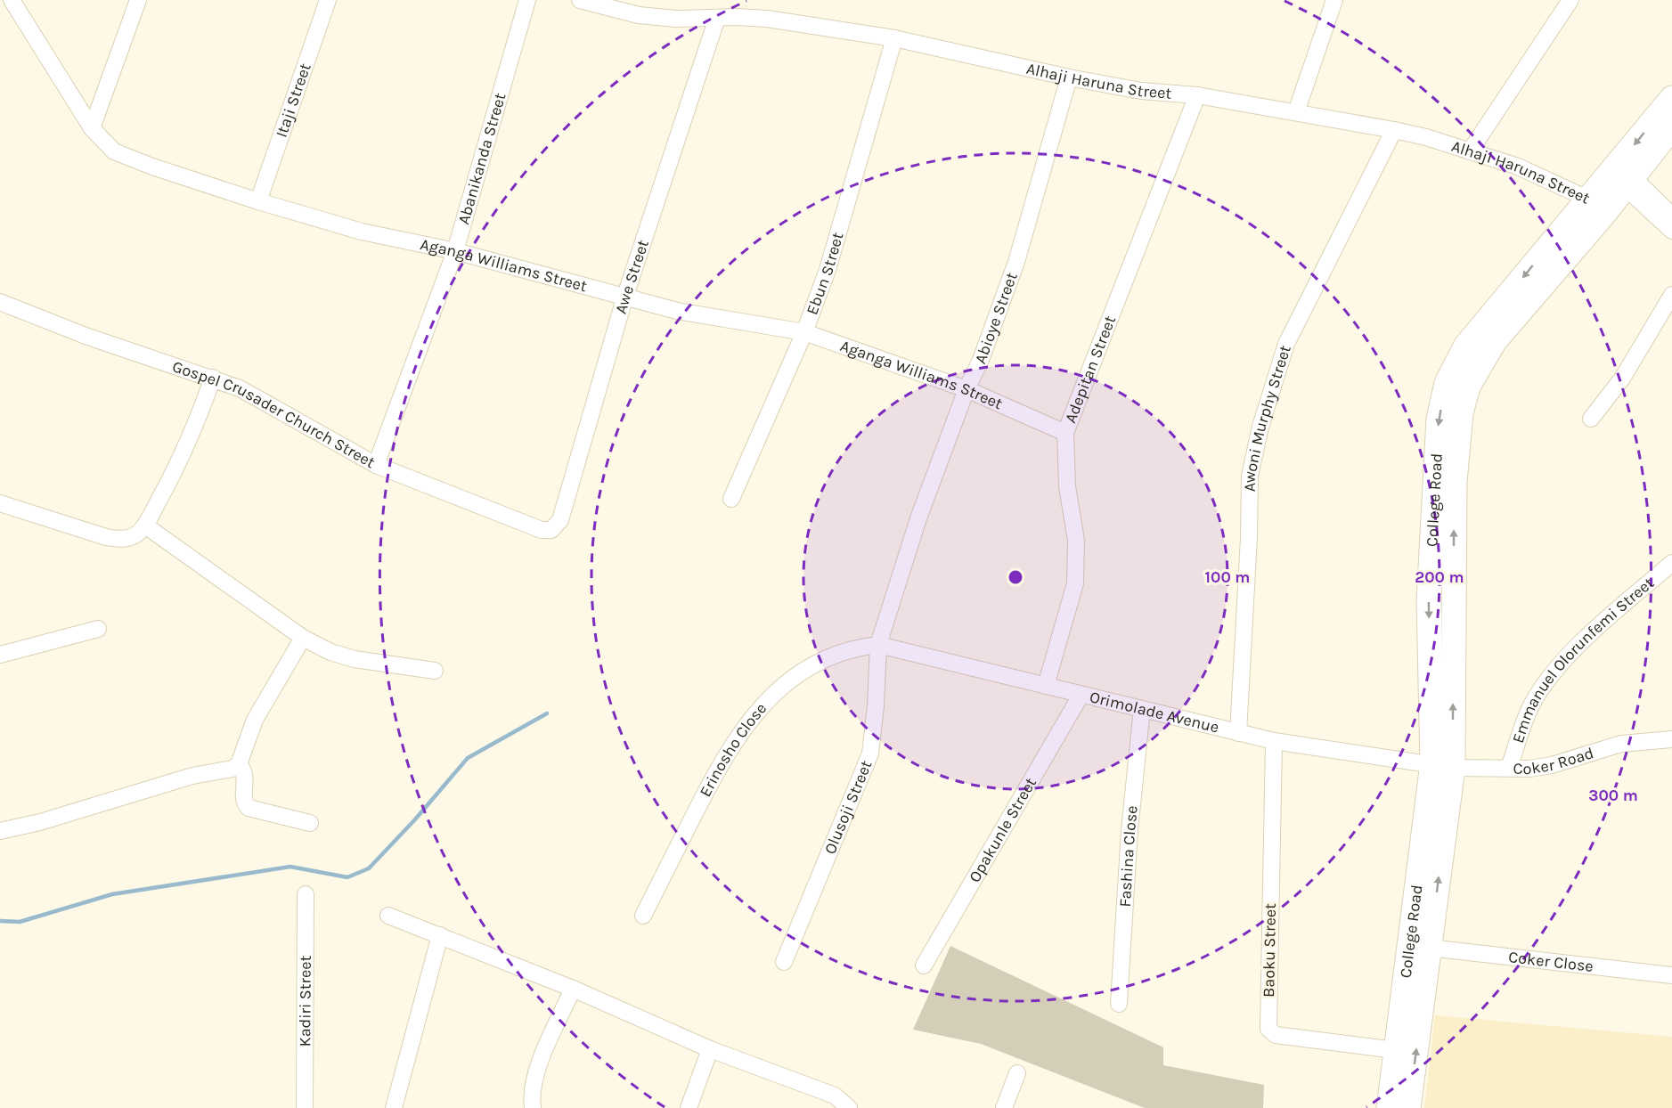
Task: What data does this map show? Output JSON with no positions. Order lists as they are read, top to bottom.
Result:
{
  "streets": {
    "main road": ["College Road"],
    "street": [
      "Alhaji Haruna Street",
      "Itaji Street",
      "Abanikanda Street",
      "Aganga Williams Street",
      "Ebun Street",
      "Awe Street",
      "Abioye Street",
      "Adepitan Street",
      "Gospel Crusader Church Street",
      "Awoni Murphy Street",
      "Emmanuel Olorunfemi Street",
      "Orimolade Avenue",
      "Erinosho Close",
      "Coker Road",
      "Olusoji Street",
      "Opakunle Street",
      "Fashina Close",
      "Baoku Street",
      "Coker Close",
      "Kadiri Street"
    ]
  },
  "crossings": [
    ["Alhaji Haruna Street", "Ebun Street"],
    ["Alhaji Haruna Street", "Awe Street"],
    ["Alhaji Haruna Street", "Abioye Street"],
    ["Alhaji Haruna Street", "Adepitan Street"],
    ["Alhaji Haruna Street", "Awoni Murphy Street"],
    ["Alhaji Haruna Street", "College Road"],
    ["Itaji Street", "Aganga Williams Street"],
    ["Abanikanda Street", "Aganga Williams Street"],
    ["Abanikanda Street", "Gospel Crusader Church Street"],
    ["Aganga Williams Street", "Ebun Street"],
    ["Aganga Williams Street", "Awe Street"],
    ["Aganga Williams Street", "Abioye Street"],
    ["Aganga Williams Street", "Adepitan Street"],
    ["Awe Street", "Gospel Crusader Church Street"],
    ["Abioye Street", "Orimolade Avenue"],
    ["Abioye Street", "Erinosho Close"],
    ["Abioye Street", "Olusoji Street"],
    ["Adepitan Street", "Orimolade Avenue"],
    ["Awoni Murphy Street", "Orimolade Avenue"],
    ["College Road", "Orimolade Avenue"],
    ["College Road", "Coker Road"],
    ["College Road", "Baoku Street"],
    ["College Road", "Coker Close"],
    ["Emmanuel Olorunfemi Street", "Coker Road"],
    ["Orimolade Avenue", "Erinosho Close"],
    ["Orimolade Avenue", "Coker Road"],
    ["Orimolade Avenue", "Olusoji Street"],
    ["Orimolade Avenue", "Opakunle Street"],
    ["Orimolade Avenue", "Fashina Close"],
    ["Orimolade Avenue", "Baoku Street"],
    ["Erinosho Close", "Olusoji Street"]
  ],
  "rings": ["100 m", "200 m", "300 m"]
}
